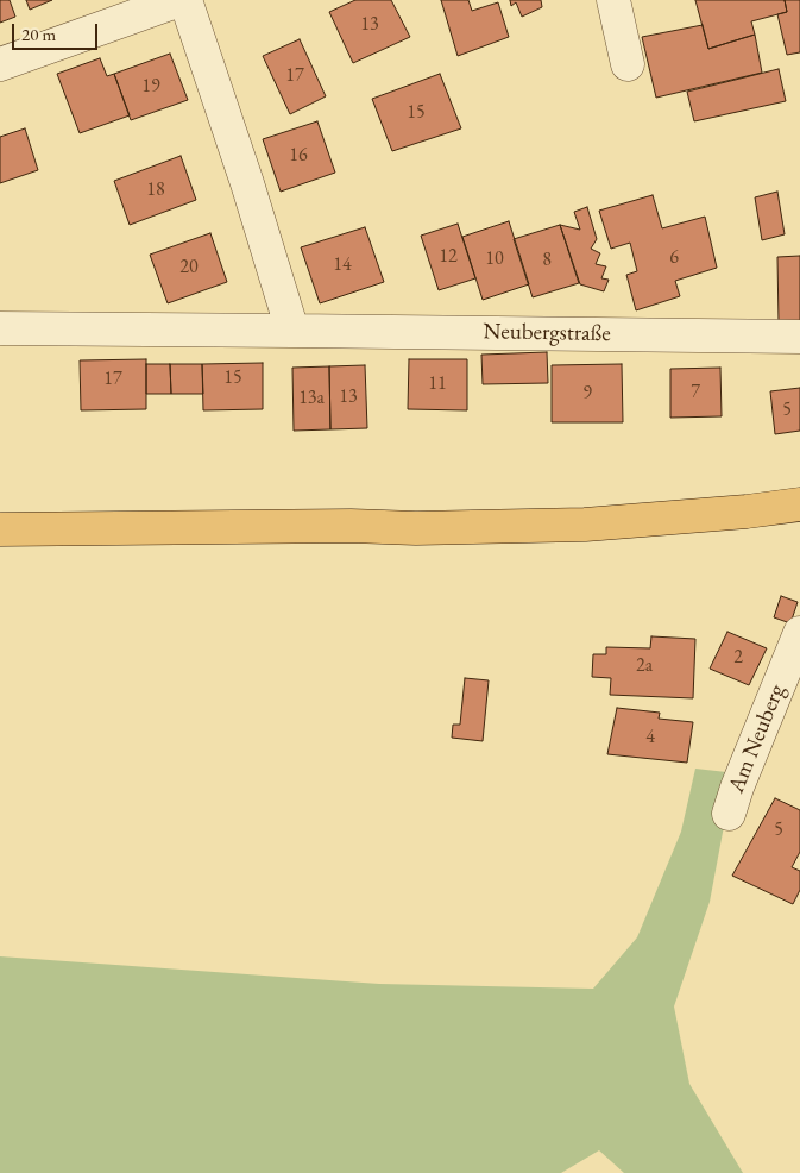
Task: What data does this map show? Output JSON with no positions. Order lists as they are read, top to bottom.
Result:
{
  "streets": {
    "street": ["Neubergstraße", "Am Neuberg"]
  },
  "house_numbers": [
    "13",
    "17",
    "19",
    "15",
    "16",
    "18",
    "12",
    "6",
    "10",
    "8",
    "14",
    "20",
    "15",
    "17",
    "11",
    "7",
    "9",
    "13",
    "13a",
    "5",
    "2",
    "2a",
    "4",
    "5"
  ],
  "scale_bar": "20 m"
}
